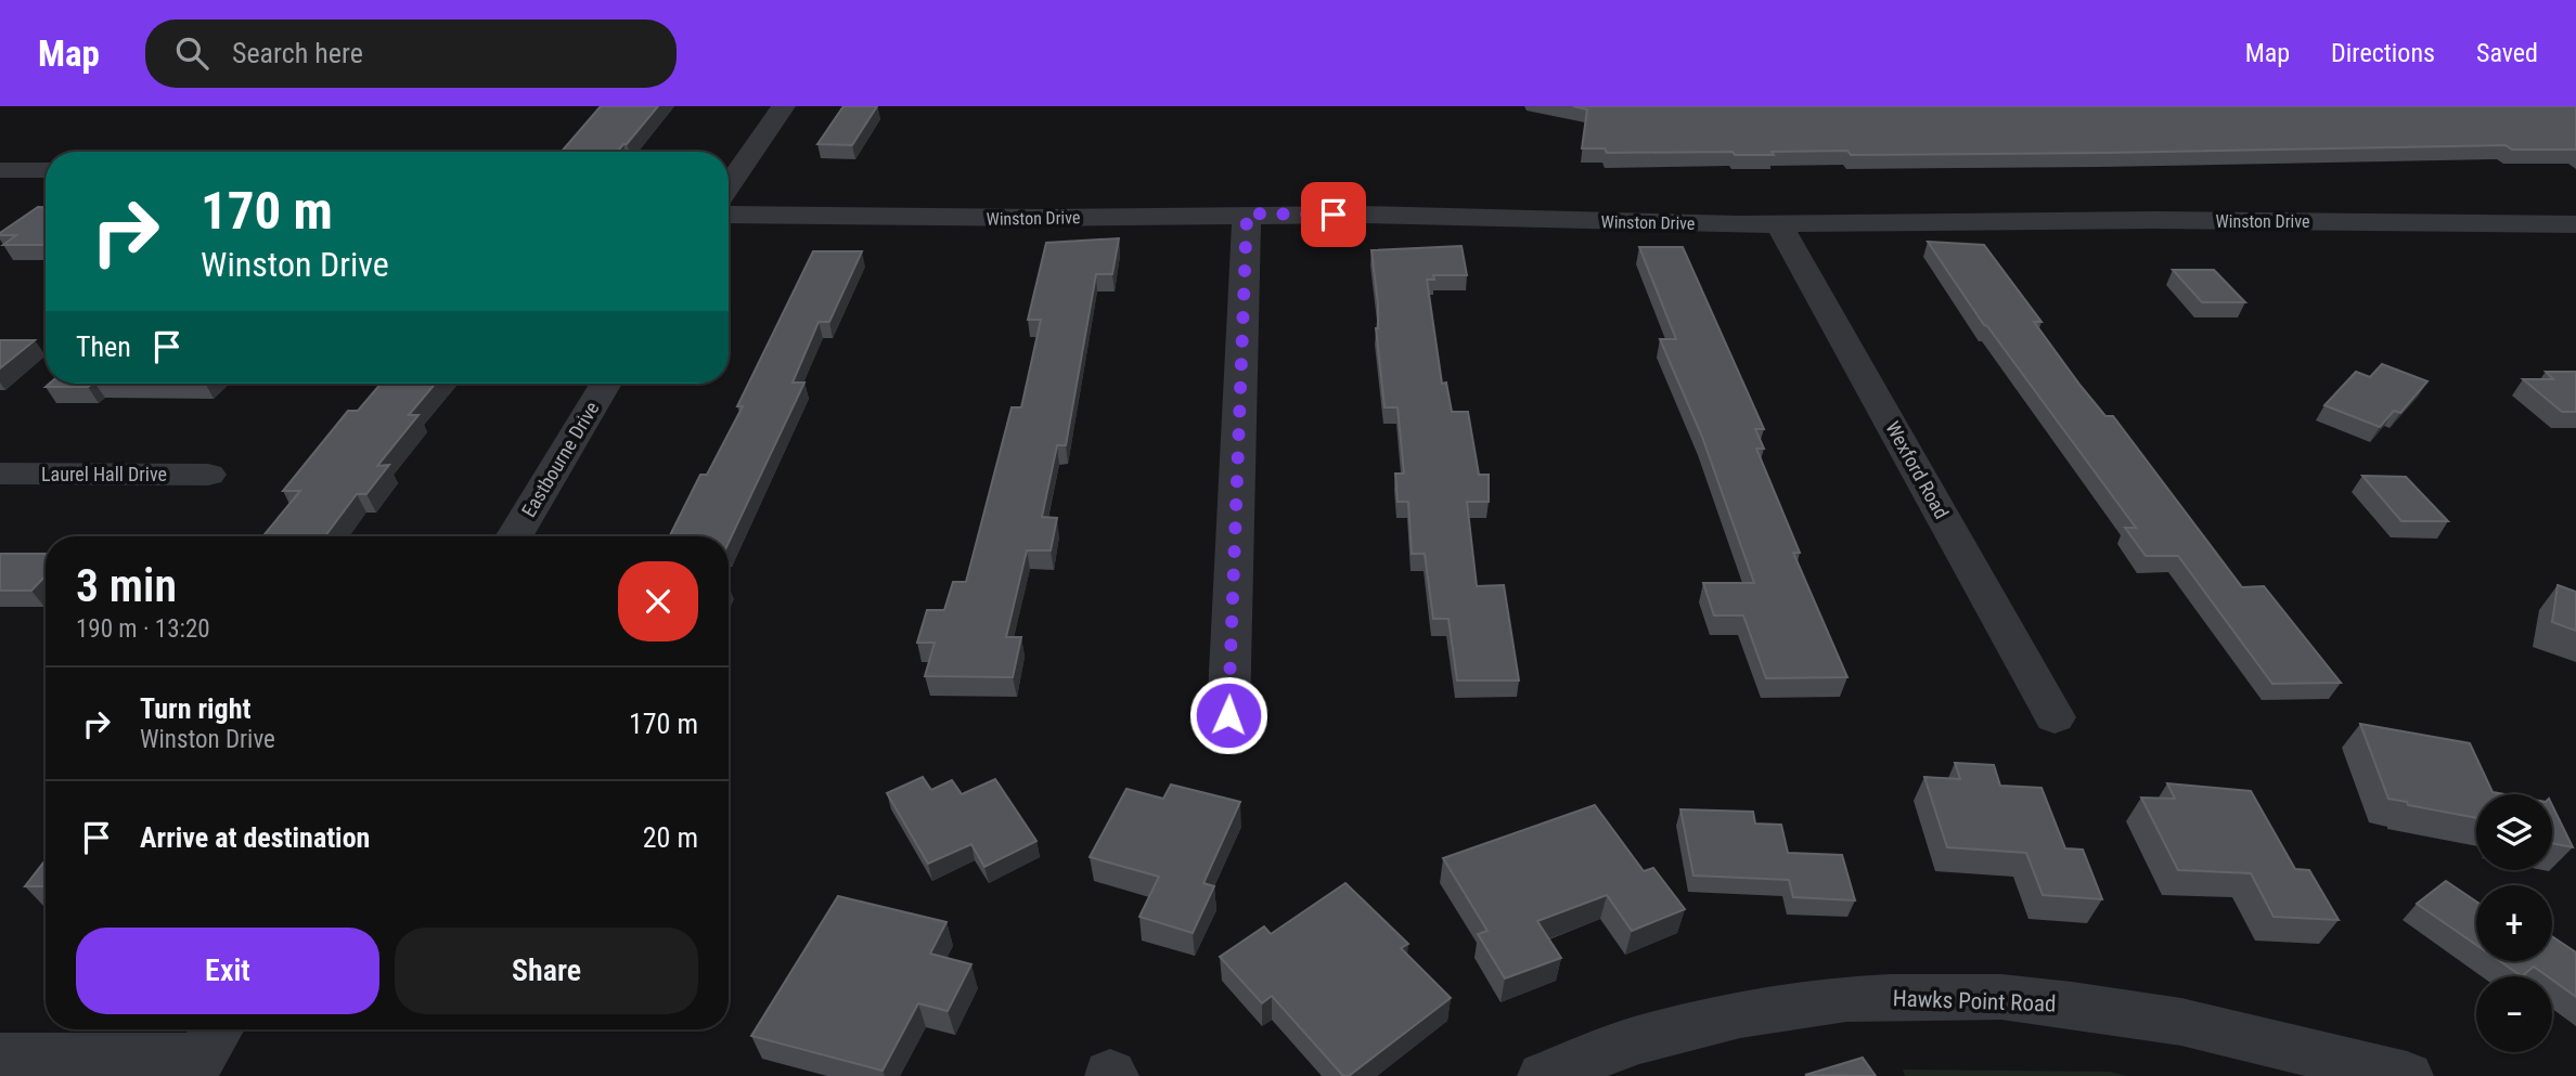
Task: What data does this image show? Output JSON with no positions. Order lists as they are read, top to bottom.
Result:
{
  "streets": {
    "street": [
      "Winston Drive",
      "Eastbourne Drive",
      "Wexford Road",
      "Laurel Hall Drive",
      "Hawks Point Road"
    ]
  },
  "crossings": [
    ["Winston Drive", "Wexford Road"]
  ],
  "page": {
    "header": "Map",
    "search": "Search here",
    "nav": ["Map", "Directions", "Saved"],
    "turn": ["170 m", "Winston Drive"],
    "then": "Then",
    "heading": ["3 min", "190 m · 13:20"],
    "list": [
      {
        "name": "Turn right",
        "note": "Winston Drive",
        "value": "170 m"
      },
      {
        "name": "Arrive at destination",
        "value": "20 m"
      }
    ],
    "map_buttons": ["+", "−"],
    "buttons": ["Exit", "Share"]
  }
}
